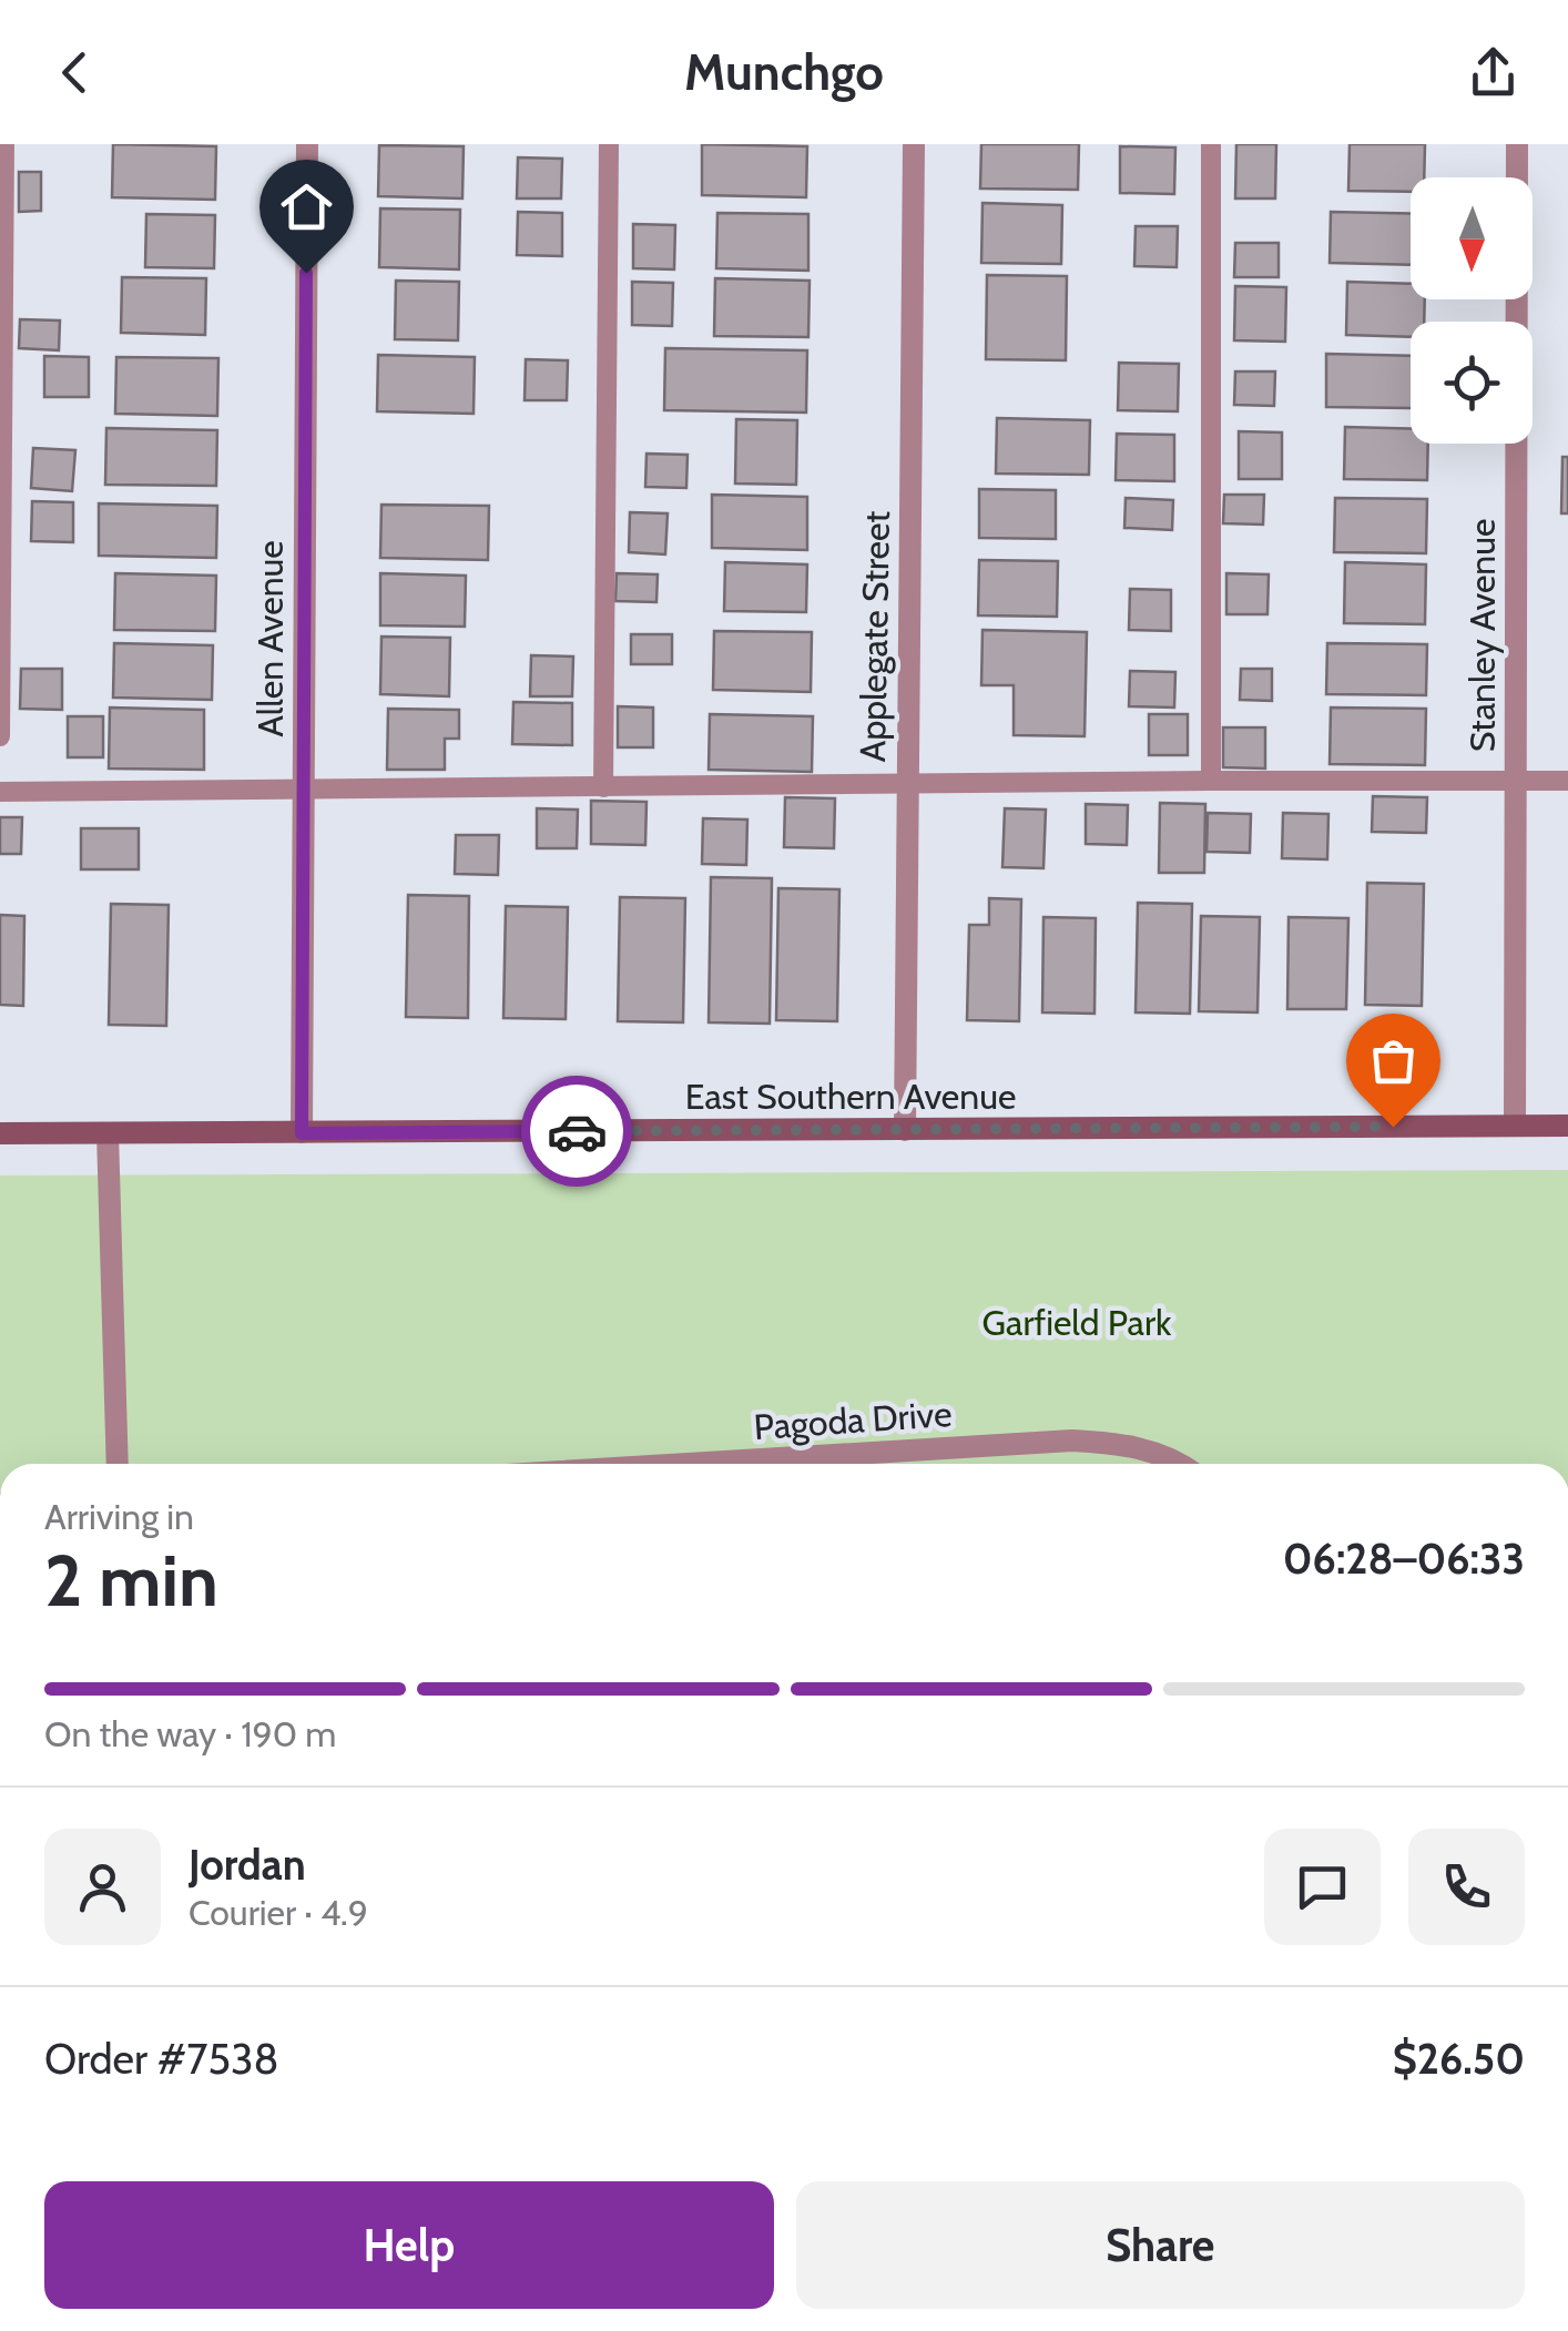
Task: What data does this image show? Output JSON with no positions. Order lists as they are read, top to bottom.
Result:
{
  "streets": {
    "street": [
      "Stanley Avenue",
      "Applegate Street",
      "Allen Avenue",
      "East Southern Avenue",
      "Pagoda Drive"
    ]
  },
  "crossings": [
    ["Stanley Avenue", "East Southern Avenue"],
    ["Applegate Street", "East Southern Avenue"],
    ["Allen Avenue", "East Southern Avenue"]
  ],
  "parks": ["Garfield Park"],
  "north": "bottom",
  "page": {
    "header": "Munchgo",
    "heading": ["2 min", "Arriving in", "06:28–06:33"],
    "panel": [
      "Jordan",
      "Courier · 4.9",
      "Order #7538",
      "$26.50"
    ],
    "bar": "On the way · 190 m",
    "buttons": ["Help", "Share"]
  }
}
